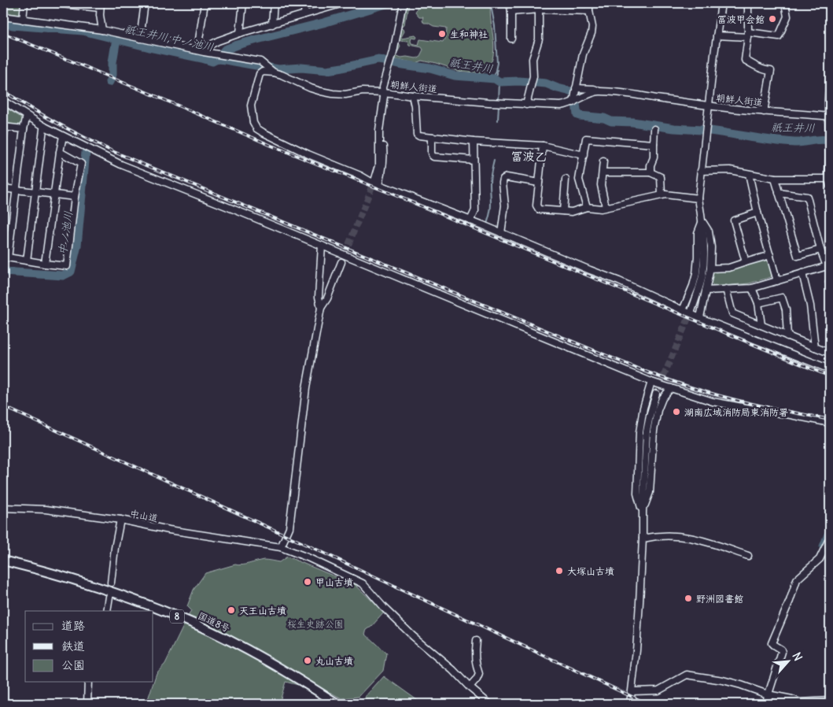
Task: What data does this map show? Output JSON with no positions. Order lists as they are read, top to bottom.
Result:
{
  "streets": {
    "highway": ["8", "国道8号"],
    "street": ["朝鮮人街道", "中山道"]
  },
  "districts": ["冨波乙"],
  "water": ["祇王井川;中ノ池川", "祇王井川", "中ノ池川"],
  "parks": ["桜生史跡公園"],
  "places": [
    "冨波甲会館",
    "生和神社",
    "湖南広域消防局東消防署",
    "大塚山古墳",
    "甲山古墳",
    "野洲図書館",
    "天王山古墳",
    "丸山古墳"
  ],
  "legend": ["道路", "鉄道", "公園"],
  "north": "top right"
}
